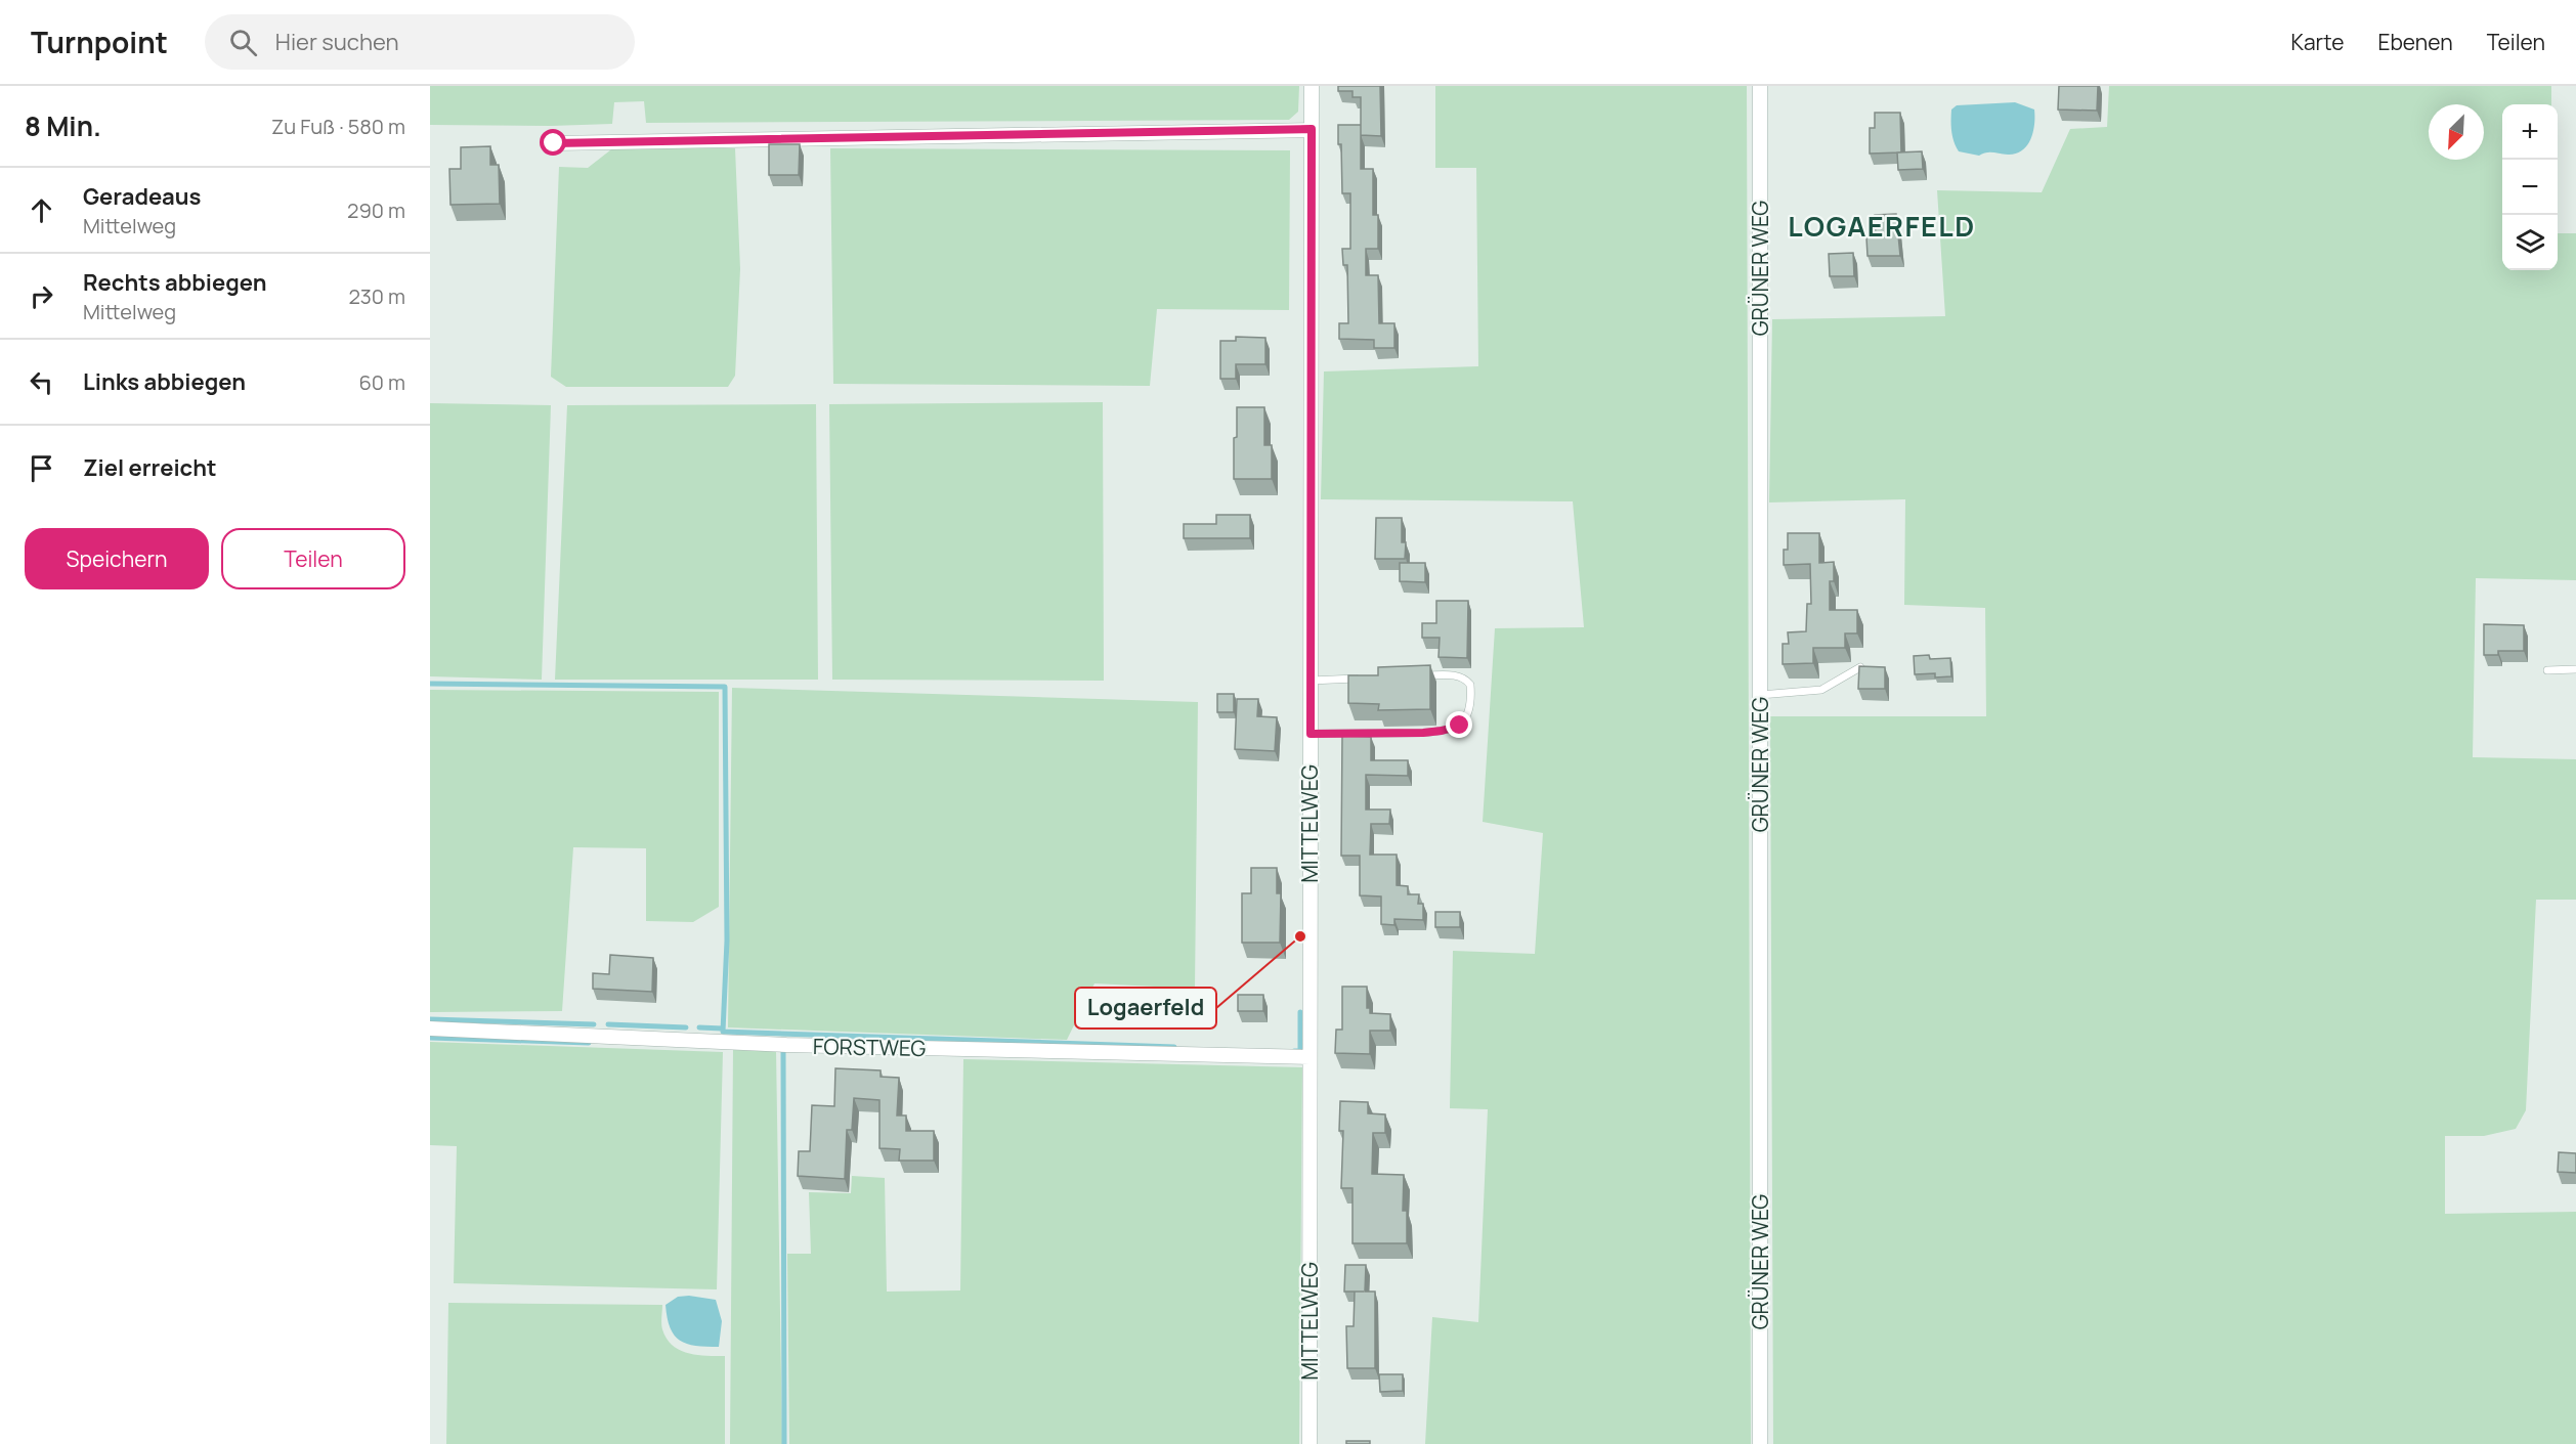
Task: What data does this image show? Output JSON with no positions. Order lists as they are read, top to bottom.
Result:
{
  "streets": {
    "street": ["GRÜNER WEG", "MITTELWEG", "FORSTWEG"]
  },
  "crossings": [
    ["MITTELWEG", "FORSTWEG"]
  ],
  "districts": ["LOGAERFELD"],
  "places": ["Logaerfeld"],
  "north": "bottom left",
  "page": {
    "header": "Turnpoint",
    "search": "Hier suchen",
    "nav": ["Karte", "Ebenen", "Teilen"],
    "heading": ["8 Min.", "Zu Fuß · 580 m"],
    "map_buttons": ["+", "−"],
    "list": [
      ["Geradeaus", "Mittelweg", "290 m"],
      ["Rechts abbiegen", "Mittelweg", "230 m"],
      ["Links abbiegen", "60 m"],
      "Ziel erreicht"
    ],
    "buttons": ["Speichern", "Teilen"]
  }
}
